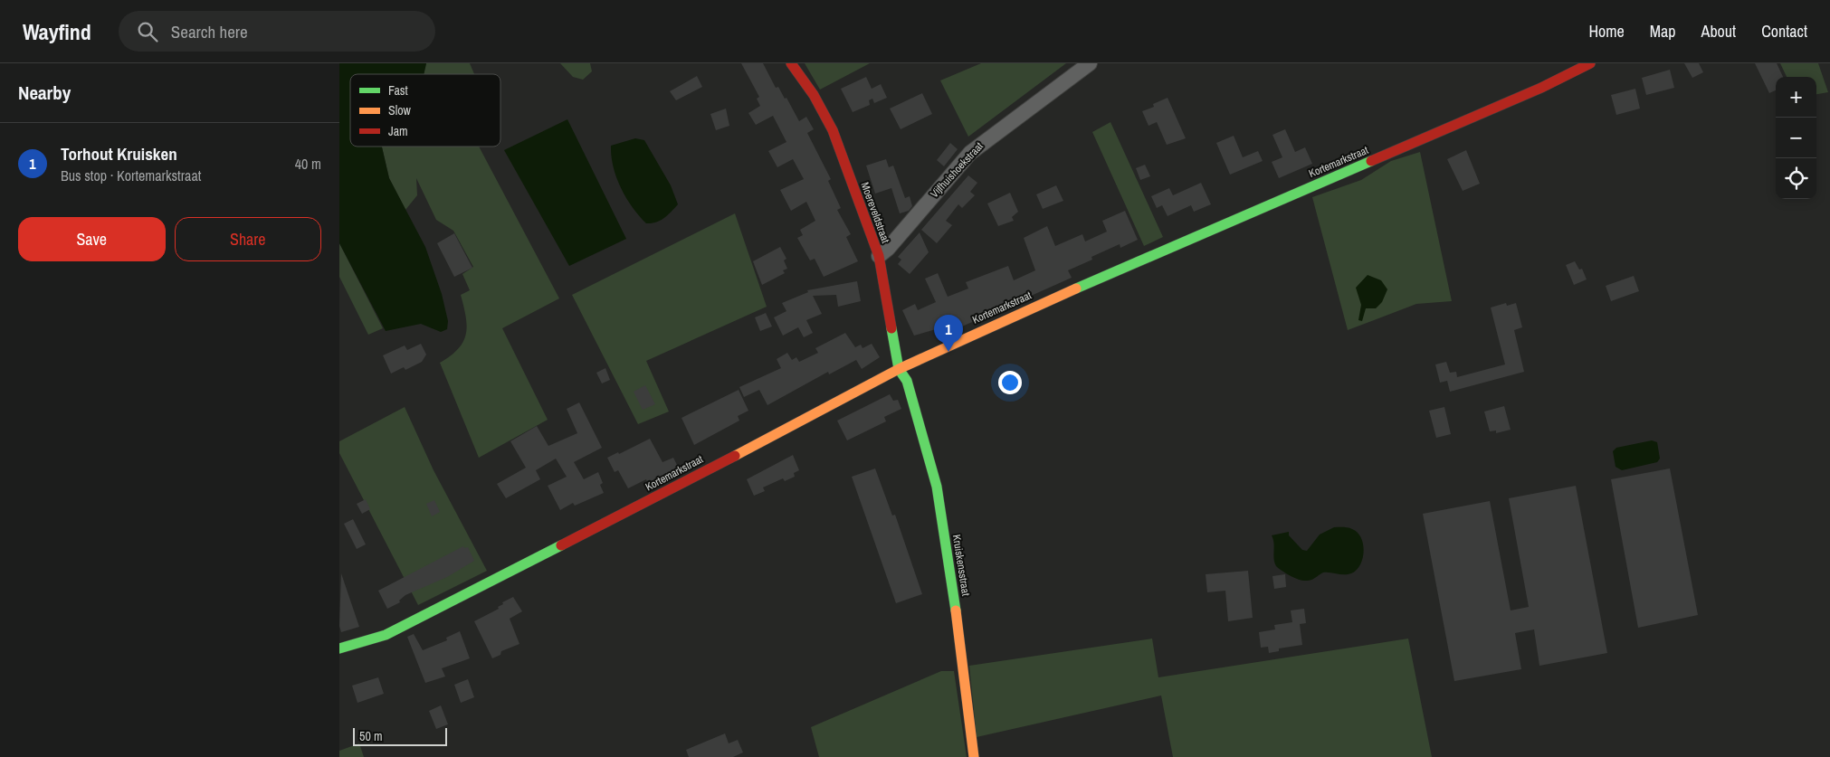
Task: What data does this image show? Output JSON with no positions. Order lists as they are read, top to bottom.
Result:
{
  "streets": {
    "street": [
      "Kortemarkstraat",
      "Vijfhuishoekstraat",
      "Moereveldstraat",
      "Kruiskensstraat"
    ]
  },
  "crossings": [
    ["Kortemarkstraat", "Moereveldstraat"],
    ["Vijfhuishoekstraat", "Moereveldstraat"],
    ["Moereveldstraat", "Kruiskensstraat"]
  ],
  "legend": ["Fast", "Slow", "Jam"],
  "scale_bar": "50 m",
  "page": {
    "header": "Wayfind",
    "search": "Search here",
    "nav": [
      "Home",
      "Map",
      "About",
      "Contact"
    ],
    "heading": "Nearby",
    "map_buttons": ["+", "−"],
    "list": [
      {
        "mark": "1",
        "name": "Torhout Kruisken",
        "note": "Bus stop · Kortemarkstraat",
        "value": "40 m"
      }
    ],
    "buttons": ["Save", "Share"],
    "pins": "1",
    "scale": "50 m"
  }
}
